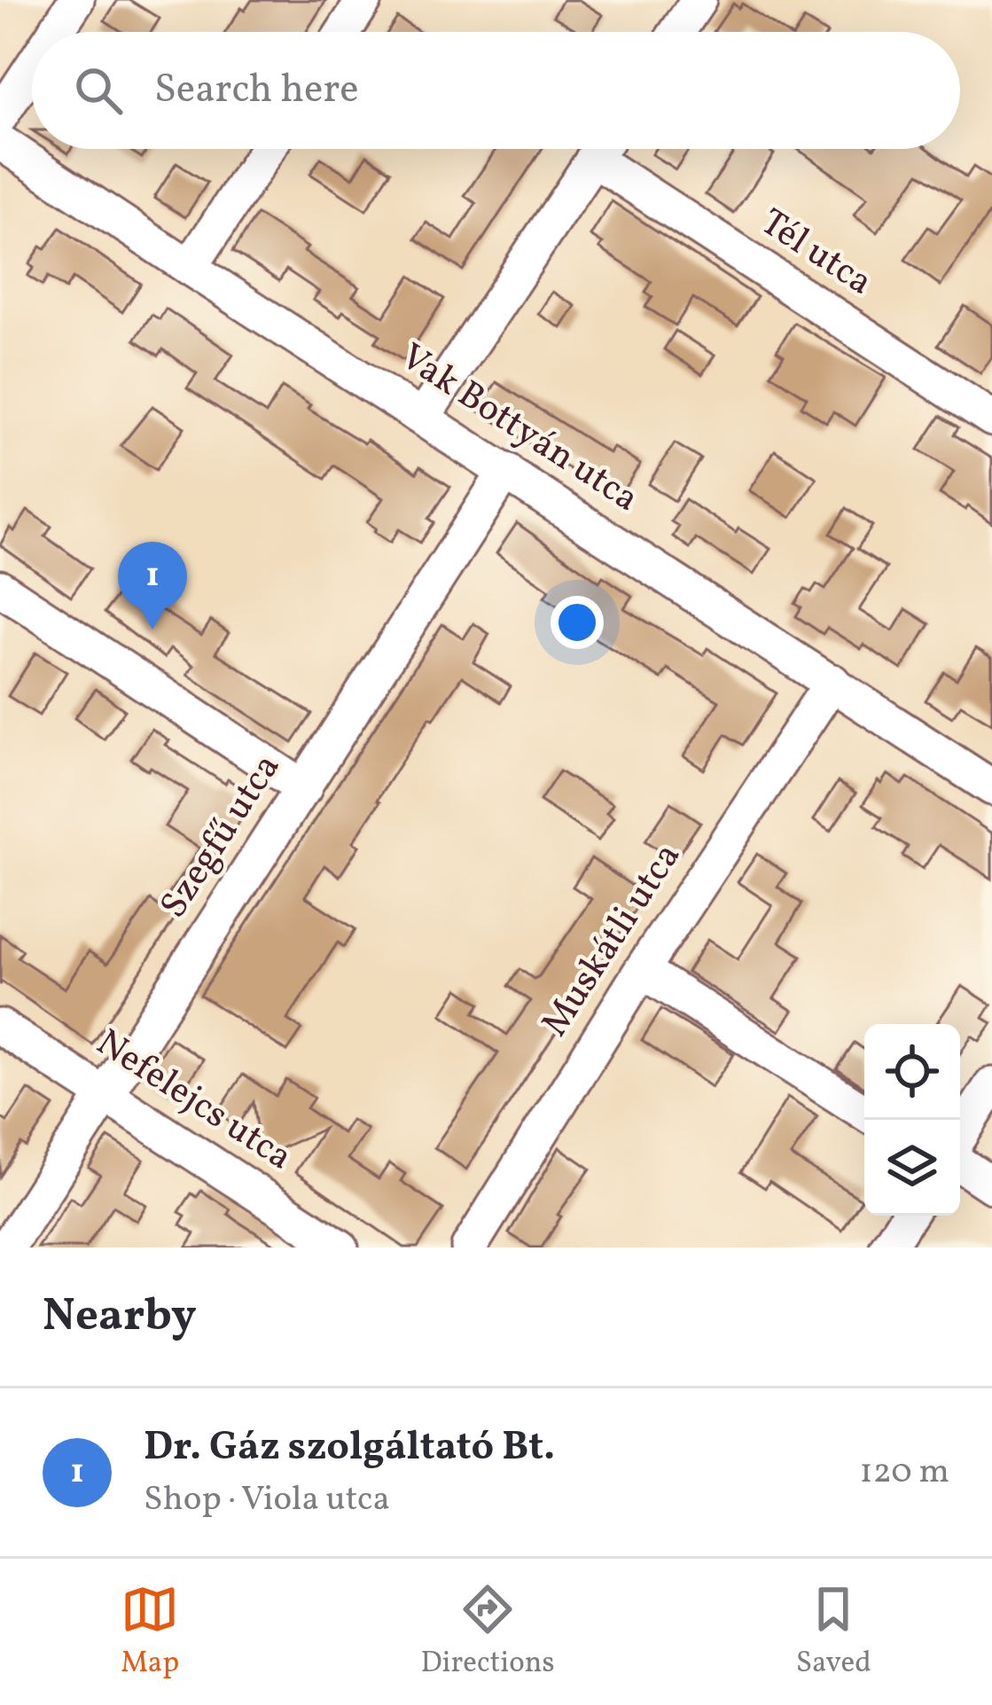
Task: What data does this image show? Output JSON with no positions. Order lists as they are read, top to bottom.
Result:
{
  "streets": {
    "street": [
      "Tél utca",
      "Vak Bottyán utca",
      "Szegfű utca",
      "Muskátli utca",
      "Nefelejcs utca"
    ]
  },
  "crossings": [
    ["Vak Bottyán utca", "Szegfű utca"],
    ["Vak Bottyán utca", "Muskátli utca"],
    ["Szegfű utca", "Nefelejcs utca"]
  ],
  "page": {
    "search": "Search here",
    "pins": "1",
    "heading": "Nearby",
    "list": [
      {
        "mark": "1",
        "name": "Dr. Gáz szolgáltató Bt.",
        "note": "Shop · Viola utca",
        "value": "120 m"
      }
    ],
    "nav": ["Map", "Directions", "Saved"]
  }
}
